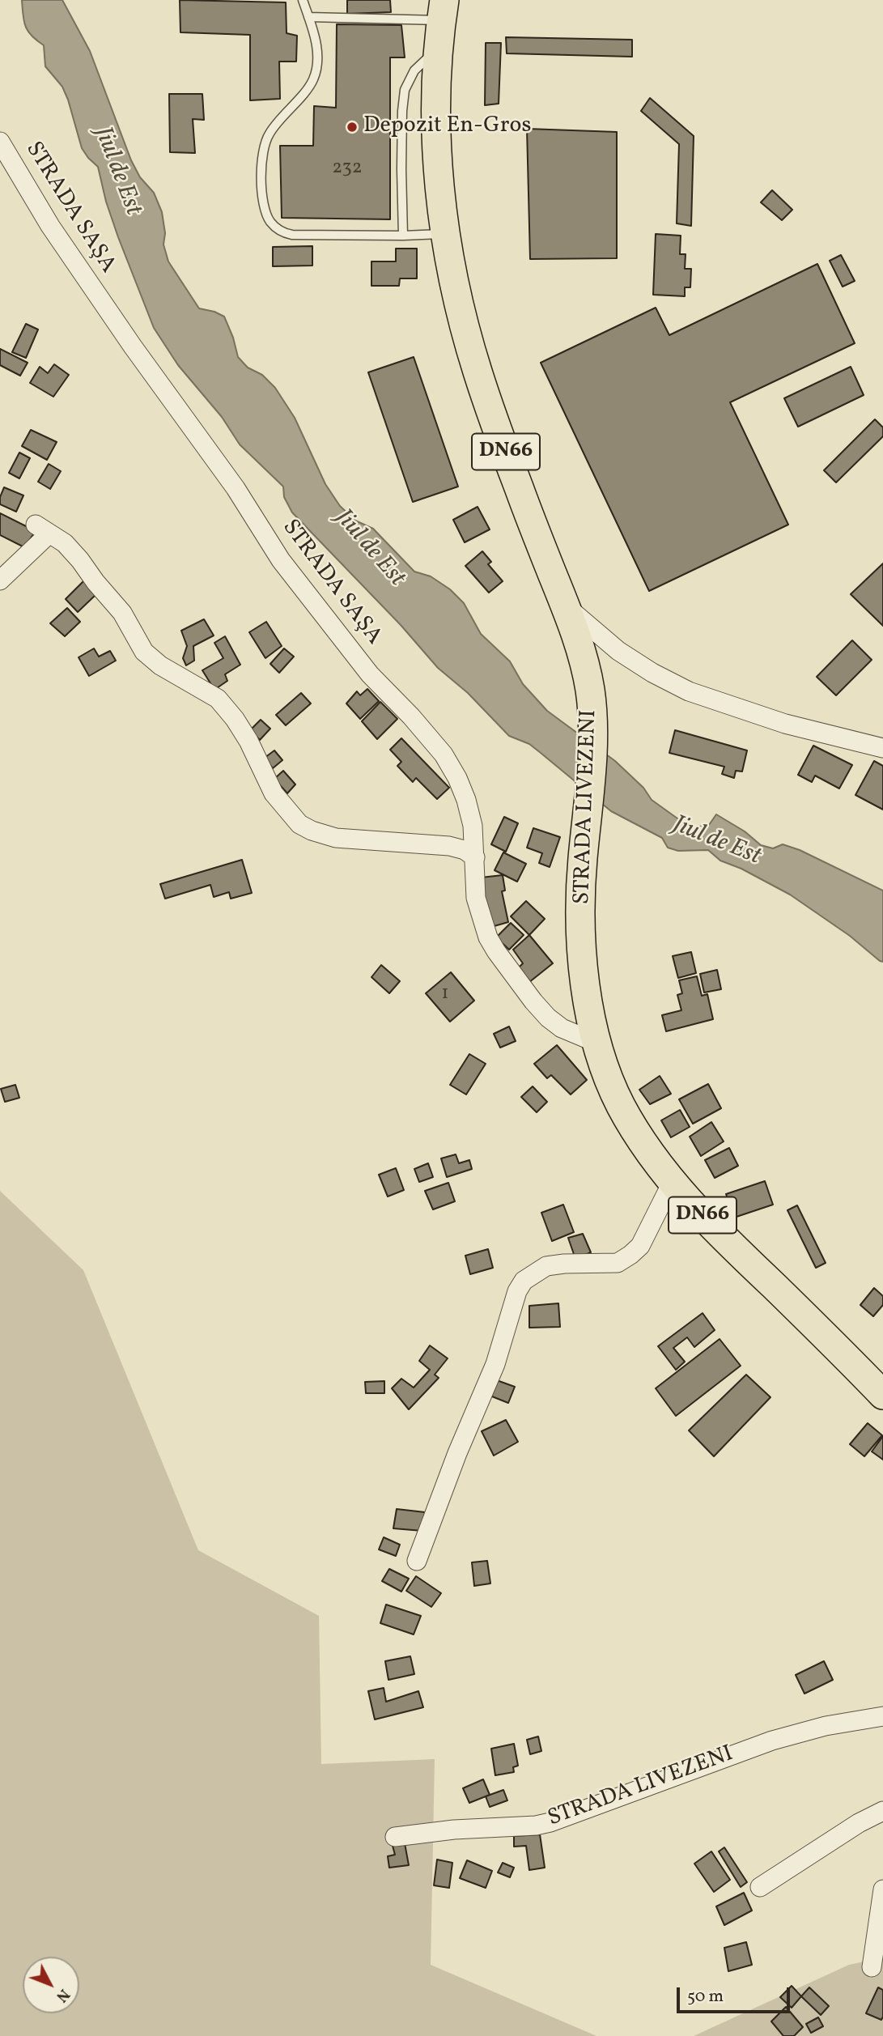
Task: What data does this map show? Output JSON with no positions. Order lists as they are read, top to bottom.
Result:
{
  "streets": {
    "main road": ["DN66", "STRADA LIVEZENI"],
    "street": ["STRADA SAŞA"]
  },
  "crossings": [
    ["STRADA SAŞA", "STRADA LIVEZENI"]
  ],
  "water": ["Jiul de Est"],
  "places": ["Depozit En-Gros"],
  "house_numbers": ["232", "1"],
  "scale_bar": "50 m",
  "north": "bottom right"
}
